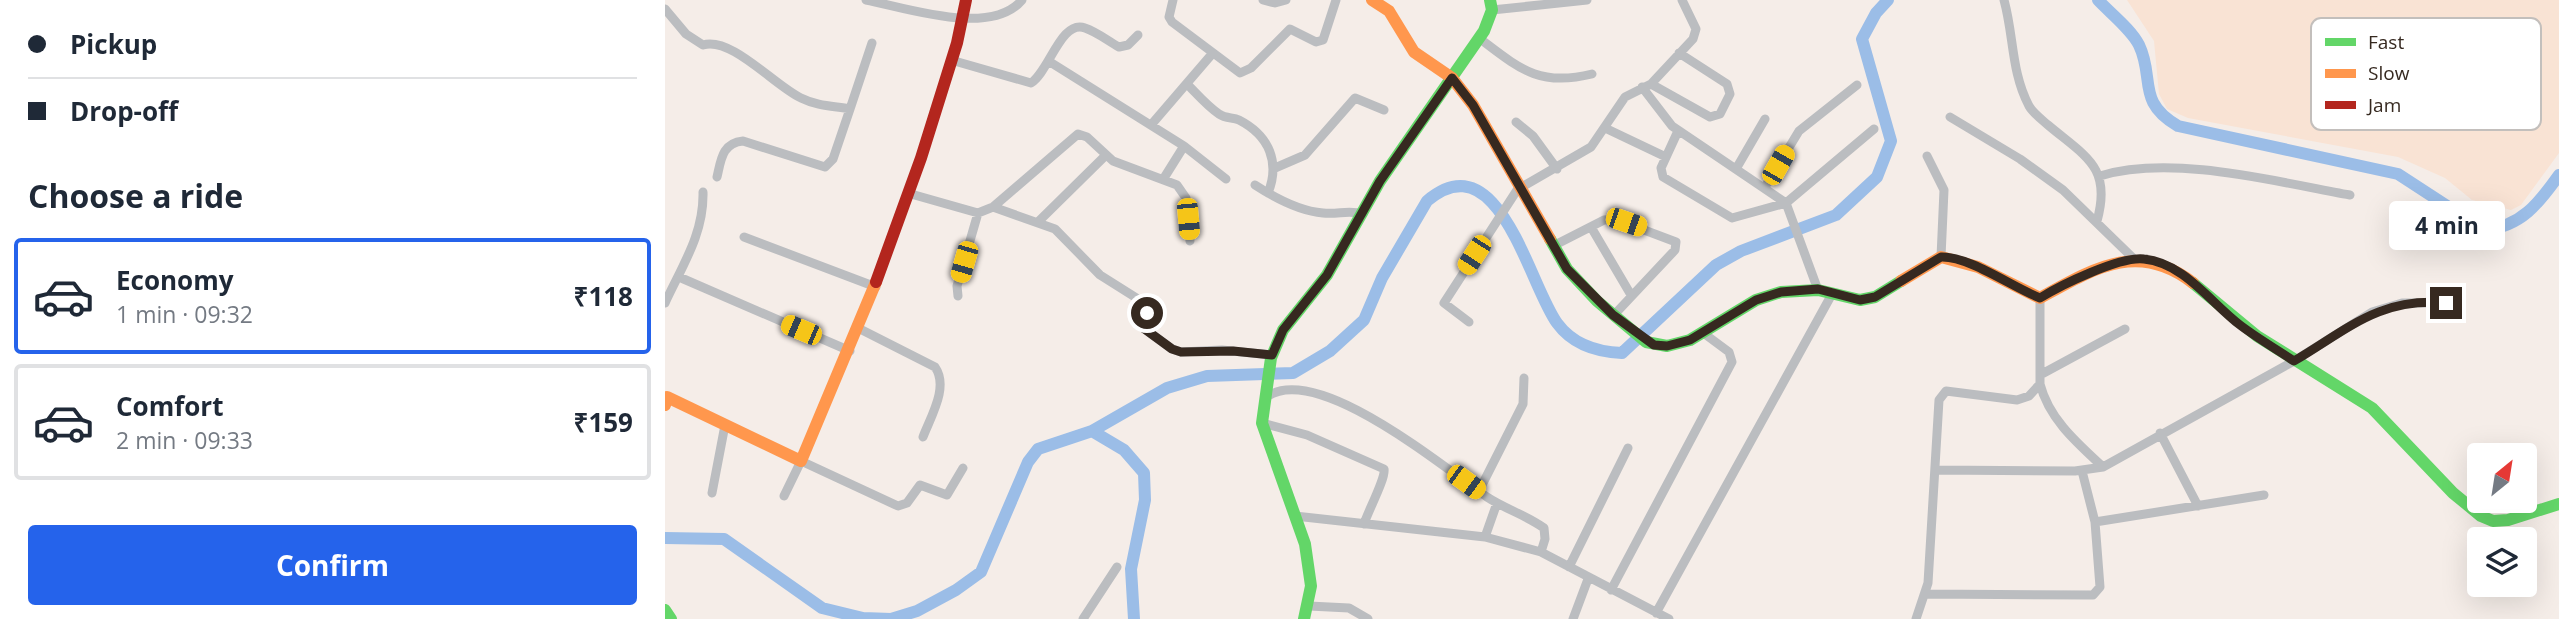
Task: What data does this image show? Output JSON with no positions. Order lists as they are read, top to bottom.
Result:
{
  "legend": ["Fast", "Slow", "Jam"],
  "north": "top right",
  "page": {
    "banner": ["Pickup", "Drop-off"],
    "heading": "Choose a ride",
    "bubble": "4 min",
    "list": [
      {
        "name": "Economy",
        "note": "1 min · 09:32",
        "value": "₹118"
      },
      {
        "name": "Comfort",
        "note": "2 min · 09:33",
        "value": "₹159"
      }
    ],
    "buttons": "Confirm"
  }
}
